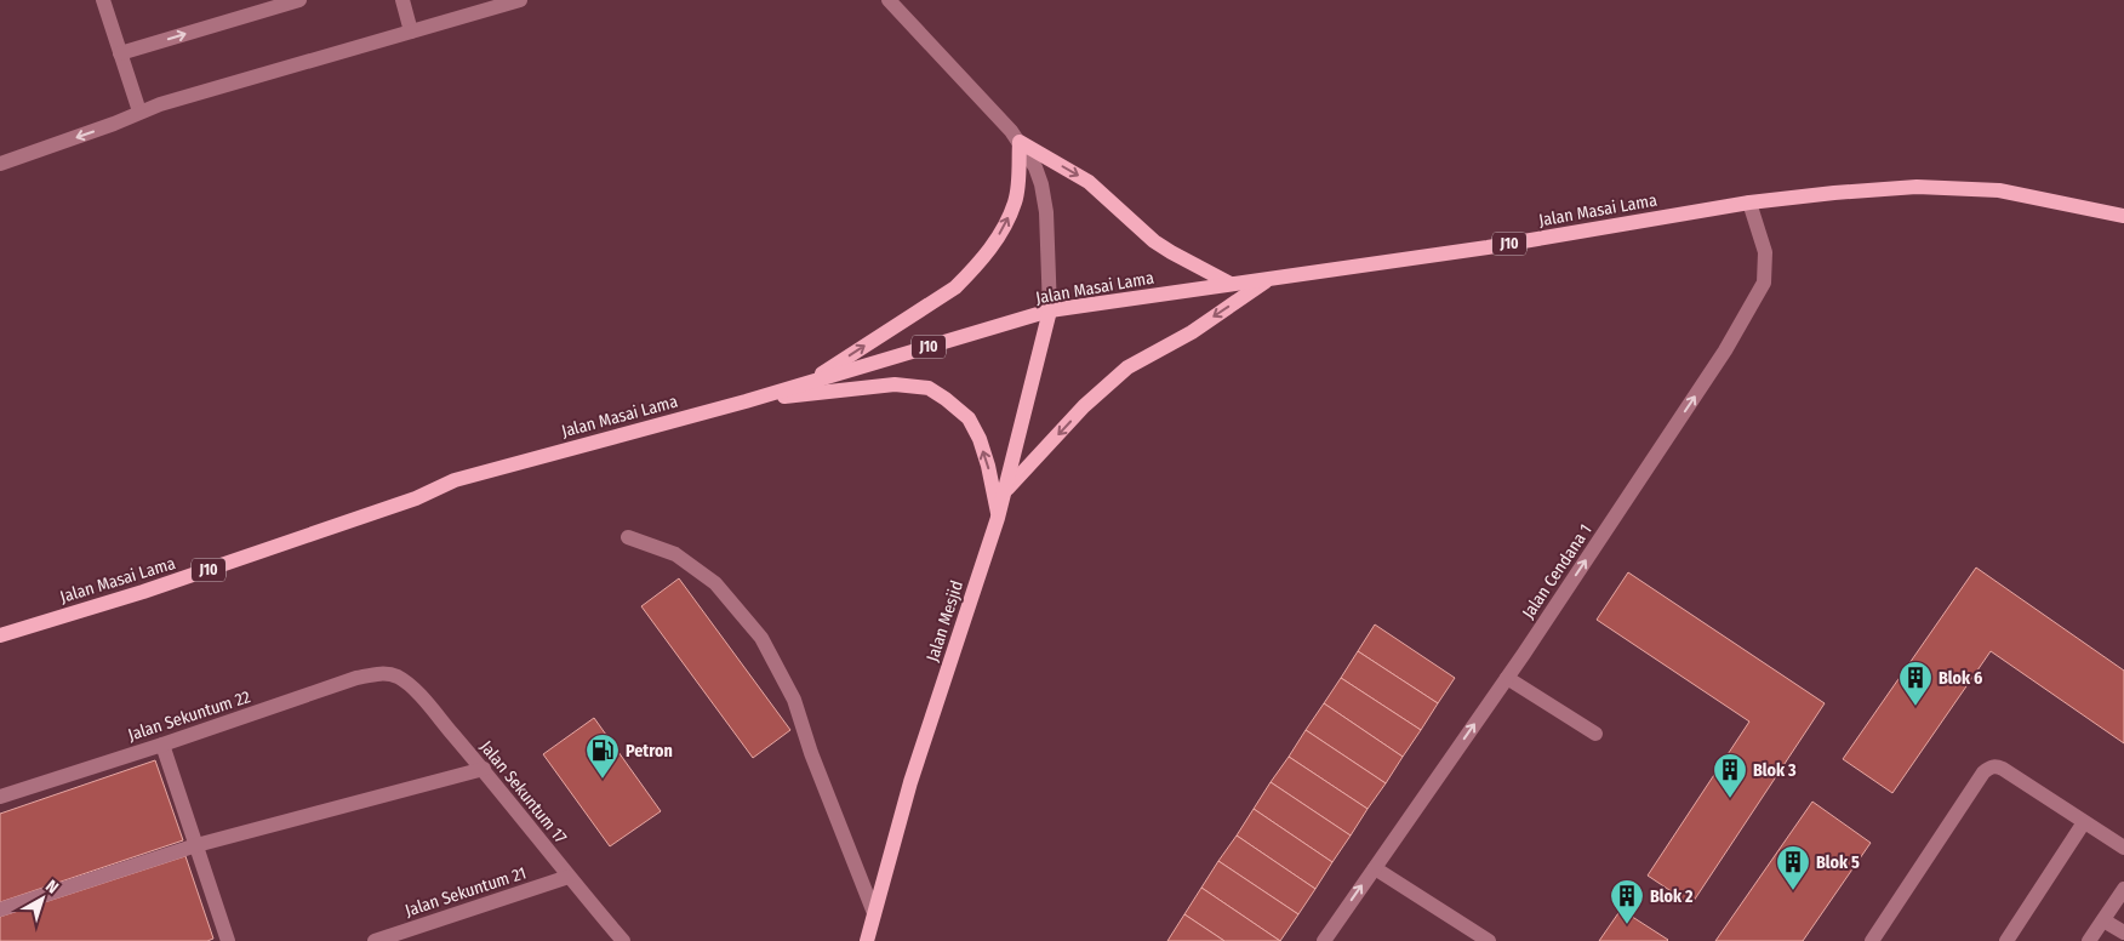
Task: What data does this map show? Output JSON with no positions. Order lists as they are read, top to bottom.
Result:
{
  "streets": {
    "main road": ["Jalan Masai Lama", "J10", "Jalan Mesjid"],
    "street": [
      "Jalan Cendana 1",
      "Jalan Sekuntum 22",
      "Jalan Sekuntum 17",
      "Jalan Sekuntum 21"
    ]
  },
  "crossings": [
    ["Jalan Masai Lama", "Jalan Cendana 1"],
    ["Jalan Masai Lama", "Jalan Mesjid"],
    ["Jalan Sekuntum 22", "Jalan Sekuntum 17"],
    ["Jalan Sekuntum 17", "Jalan Sekuntum 21"]
  ],
  "one_way": ["Jalan Cendana 1"],
  "places": {
    "building": [
      "Blok 6",
      "Blok 3",
      "Blok 5",
      "Blok 2"
    ],
    "fuel station": ["Petron"]
  },
  "north": "top right"
}
